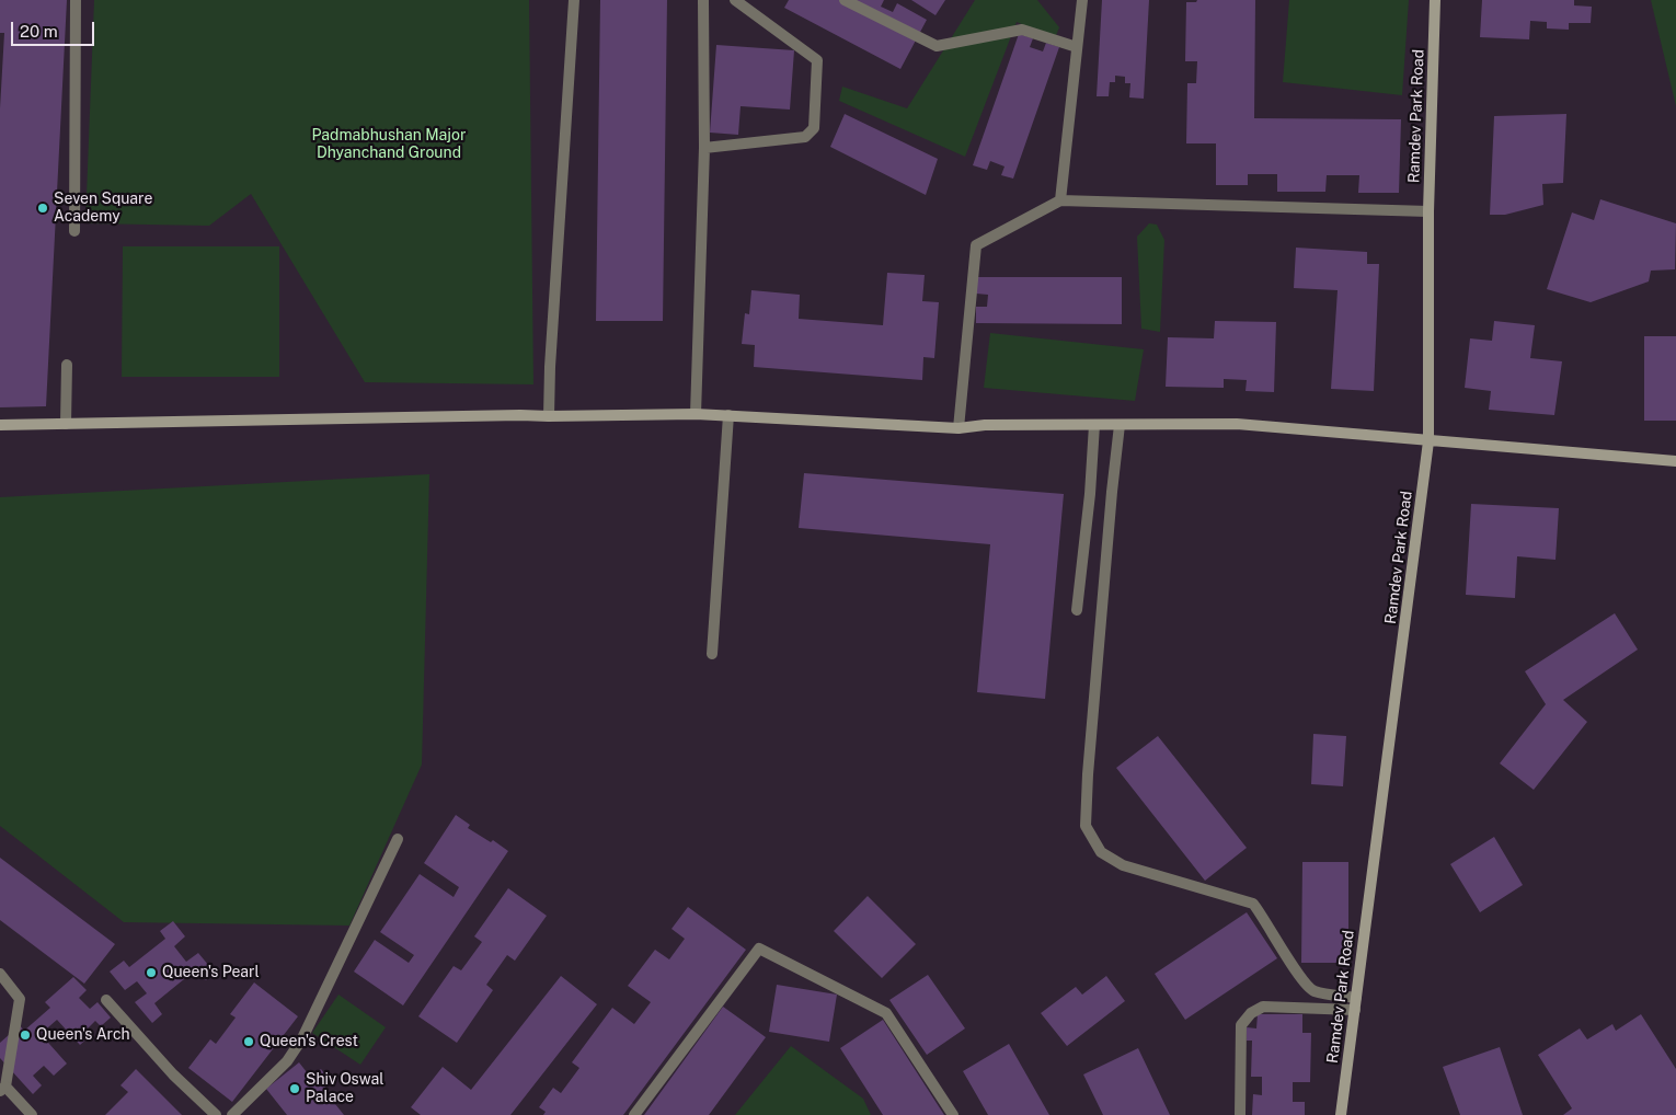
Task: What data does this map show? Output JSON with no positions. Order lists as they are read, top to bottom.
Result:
{
  "streets": {
    "street": ["Ramdev Park Road"]
  },
  "parks": ["Padmabhushan Major Dhyanchand Ground"],
  "places": [
    "Seven Square Academy",
    "Queen's Pearl",
    "Queen's Arch",
    "Queen's Crest",
    "Shiv Oswal Palace"
  ],
  "scale_bar": "20 m"
}
